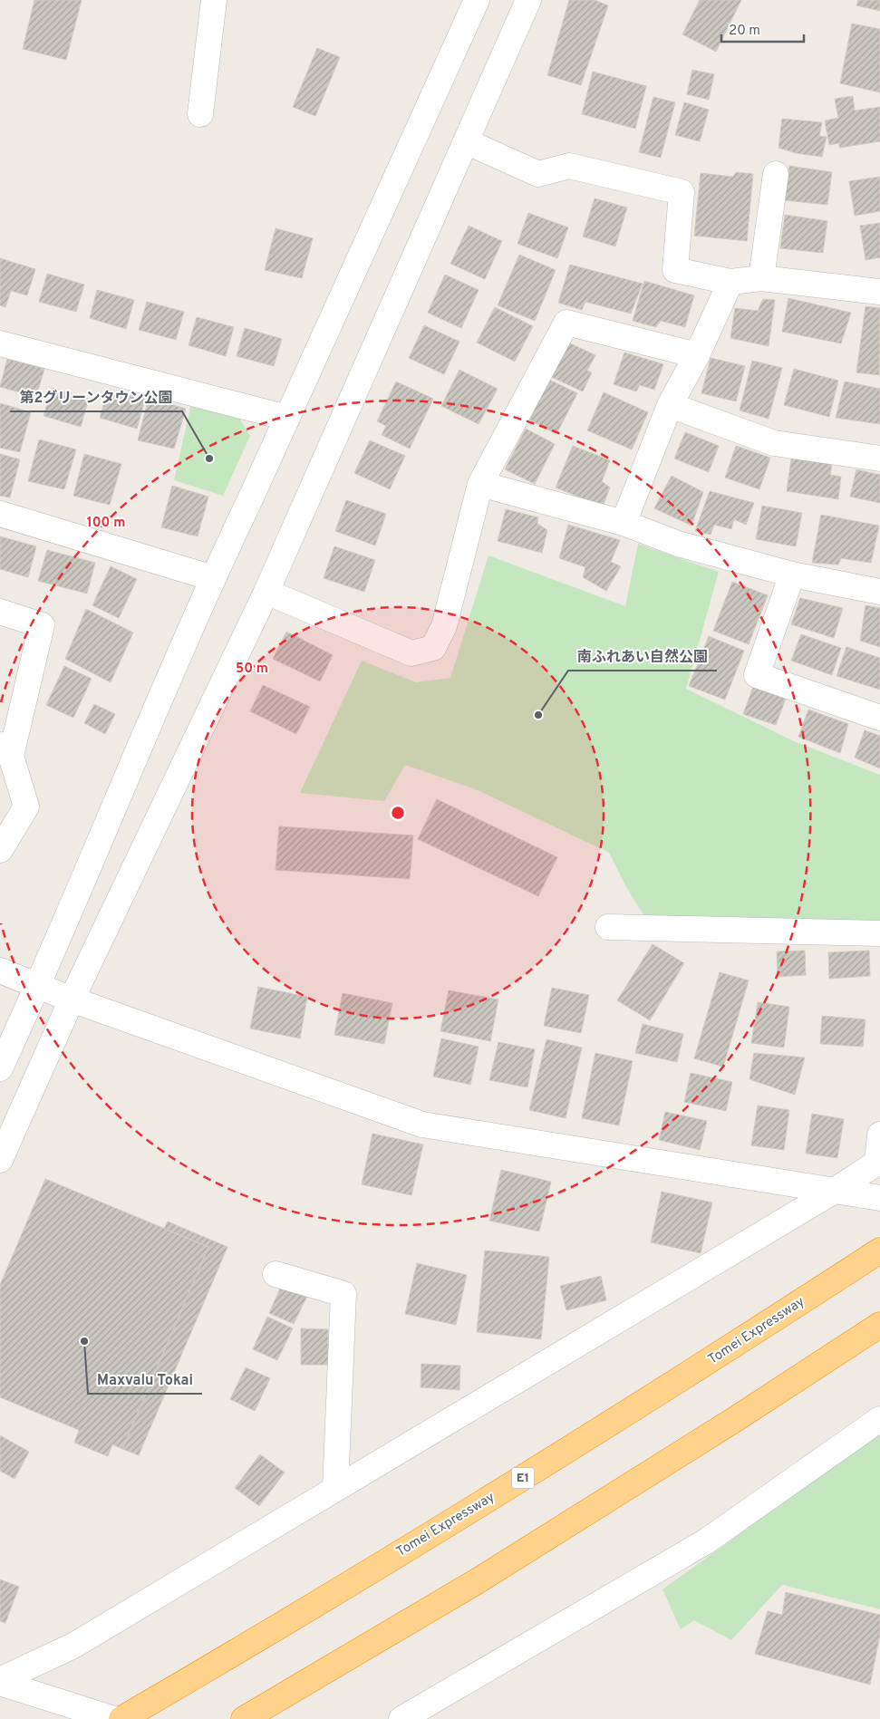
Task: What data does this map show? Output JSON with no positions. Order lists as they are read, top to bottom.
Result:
{
  "streets": {
    "highway": ["Tomei Expressway", "E1"]
  },
  "places": ["第2グリーンタウン公園", "南ふれあい自然公園", "Maxvalu Tokai"],
  "scale_bar": "20 m",
  "rings": ["100 m", "50 m"]
}
